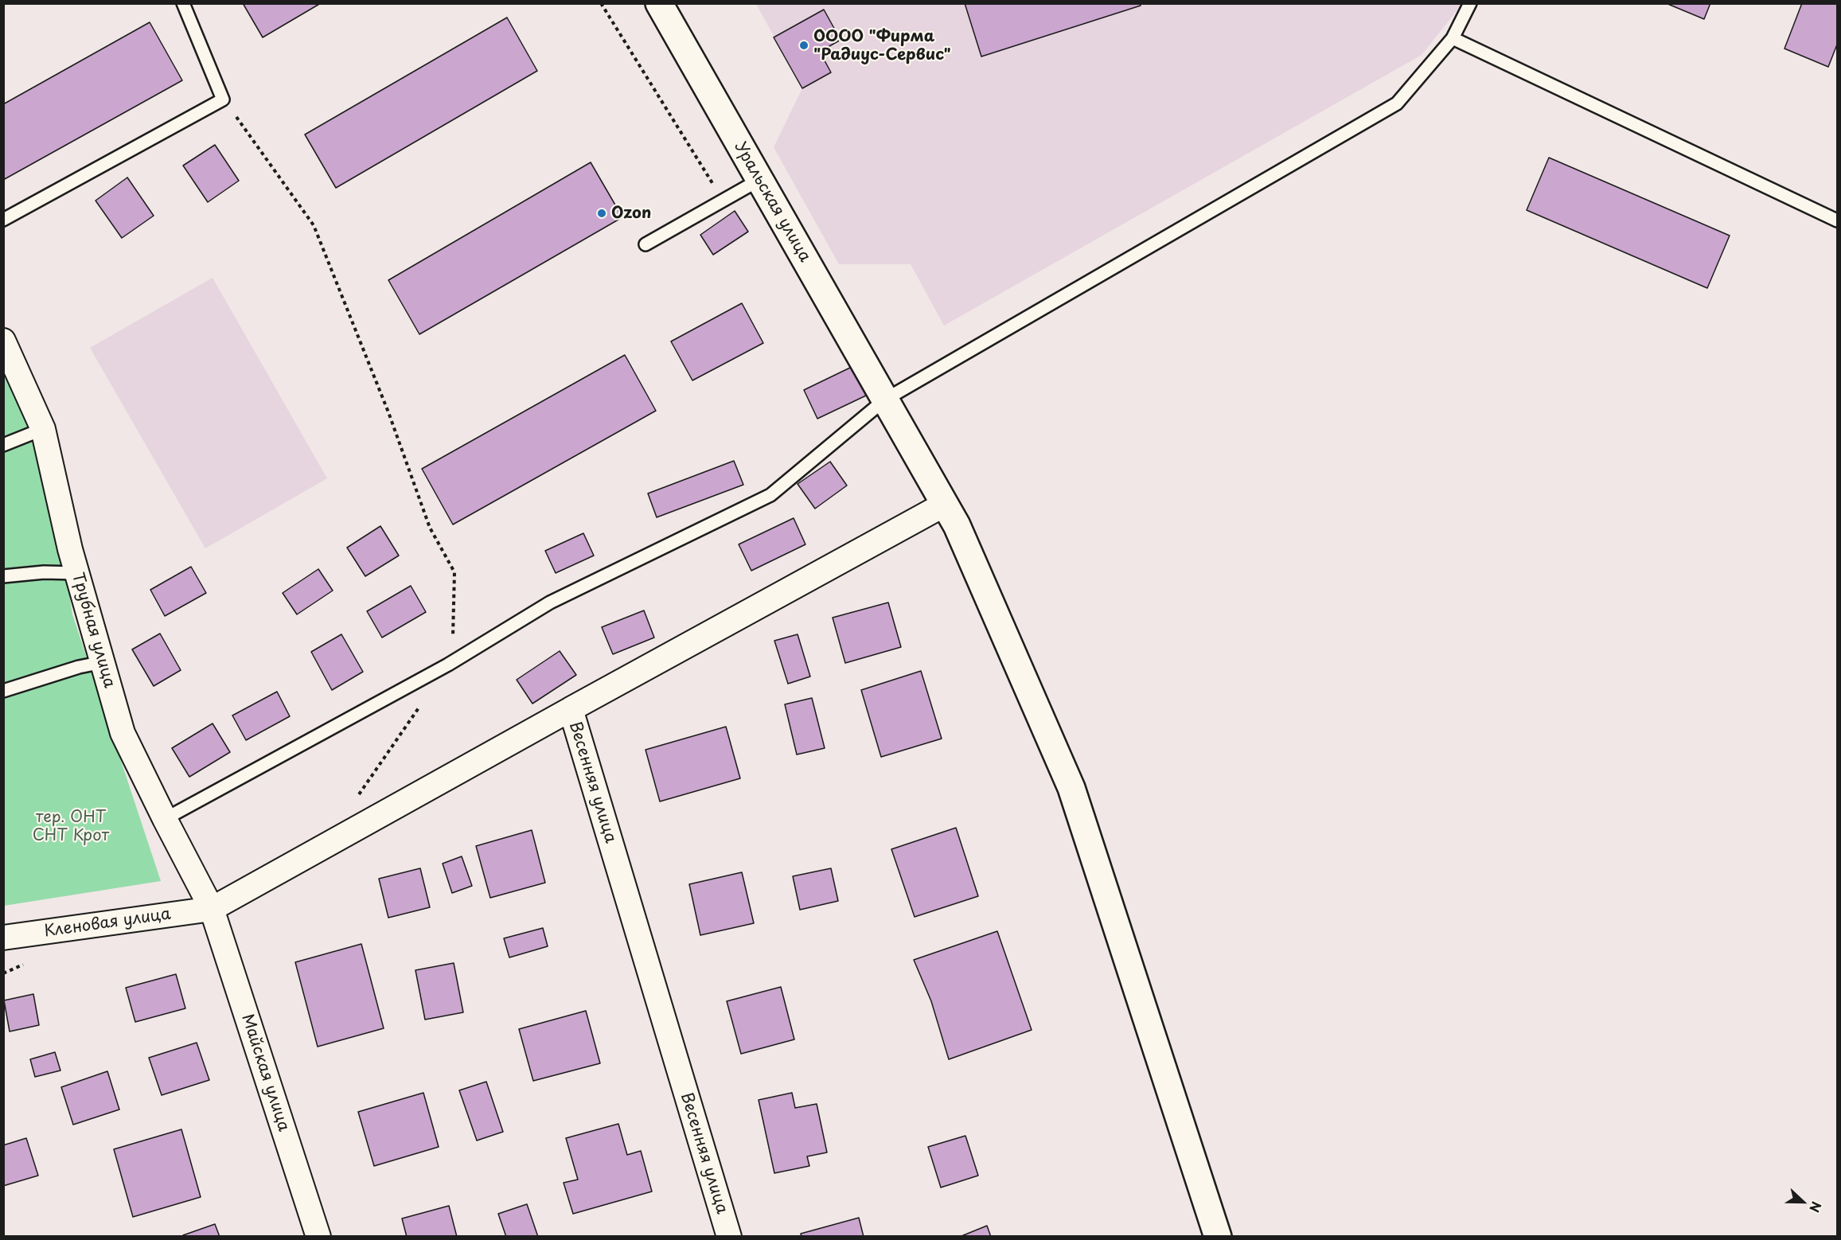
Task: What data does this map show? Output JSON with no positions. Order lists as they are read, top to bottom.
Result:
{
  "streets": {
    "street": [
      "Уральская улица",
      "Трубная улица",
      "Весенняя улица",
      "Кленовая улица",
      "Майская улица"
    ]
  },
  "crossings": [
    ["Уральская улица", "Весенняя улица"],
    ["Трубная улица", "Кленовая улица"],
    ["Трубная улица", "Майская улица"],
    ["Кленовая улица", "Майская улица"]
  ],
  "parks": ["тер. ОНТ СНТ Крот"],
  "places": ["ОООО \"Фирма \"Радиус-Сервис\"", "Ozon"],
  "north": "right"
}
